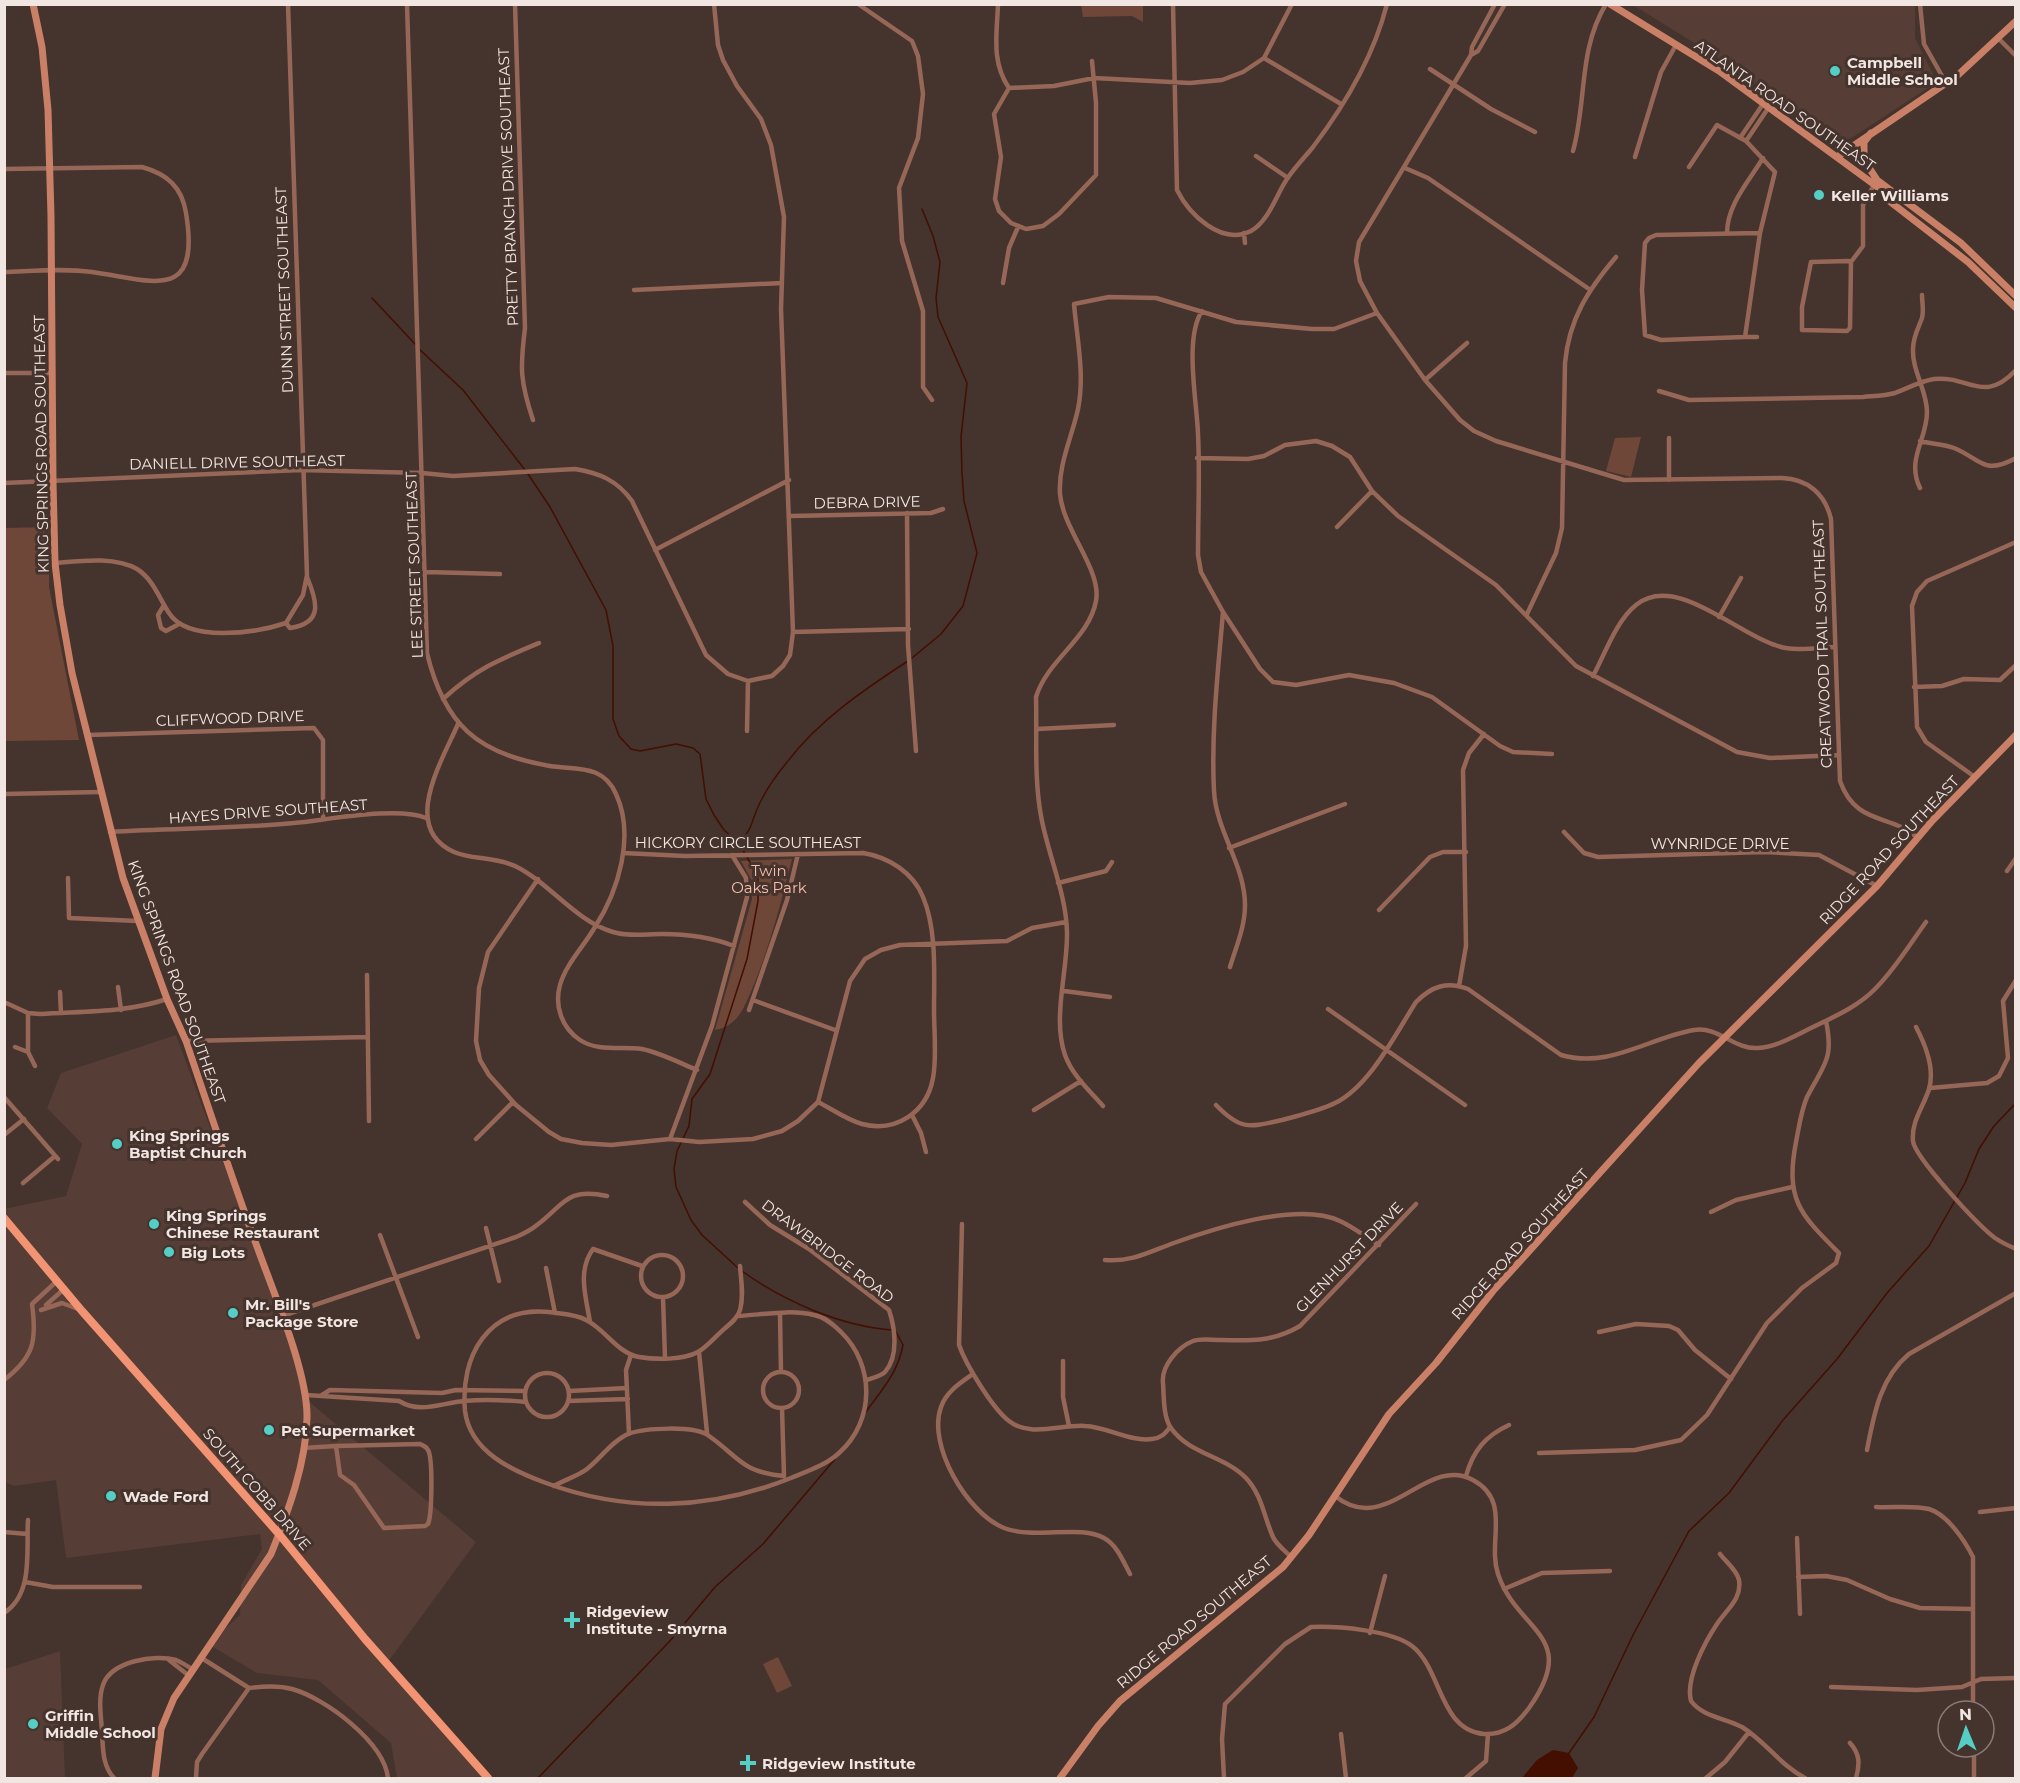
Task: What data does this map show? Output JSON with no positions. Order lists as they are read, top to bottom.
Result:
{
  "streets": {
    "main road": ["SOUTH COBB DRIVE"],
    "street": [
      "ATLANTA ROAD SOUTHEAST",
      "PRETTY BRANCH DRIVE SOUTHEAST",
      "DUNN STREET SOUTHEAST",
      "KING SPRINGS ROAD SOUTHEAST",
      "DANIELL DRIVE SOUTHEAST",
      "DEBRA DRIVE",
      "LEE STREET SOUTHEAST",
      "CREATWOOD TRAIL SOUTHEAST",
      "CLIFFWOOD DRIVE",
      "HAYES DRIVE SOUTHEAST",
      "HICKORY CIRCLE SOUTHEAST",
      "WYNRIDGE DRIVE",
      "RIDGE ROAD SOUTHEAST",
      "DRAWBRIDGE ROAD",
      "GLENHURST DRIVE"
    ]
  },
  "crossings": [
    ["DUNN STREET SOUTHEAST", "KING SPRINGS ROAD SOUTHEAST"],
    ["DUNN STREET SOUTHEAST", "DANIELL DRIVE SOUTHEAST"],
    ["KING SPRINGS ROAD SOUTHEAST", "DANIELL DRIVE SOUTHEAST"],
    ["KING SPRINGS ROAD SOUTHEAST", "CLIFFWOOD DRIVE"],
    ["KING SPRINGS ROAD SOUTHEAST", "HAYES DRIVE SOUTHEAST"],
    ["KING SPRINGS ROAD SOUTHEAST", "SOUTH COBB DRIVE"],
    ["DANIELL DRIVE SOUTHEAST", "LEE STREET SOUTHEAST"],
    ["LEE STREET SOUTHEAST", "HICKORY CIRCLE SOUTHEAST"],
    ["CREATWOOD TRAIL SOUTHEAST", "RIDGE ROAD SOUTHEAST"],
    ["CLIFFWOOD DRIVE", "HAYES DRIVE SOUTHEAST"],
    ["WYNRIDGE DRIVE", "RIDGE ROAD SOUTHEAST"]
  ],
  "parks": ["Twin Oaks Park"],
  "places": {
    "other": [
      "Campbell Middle School",
      "Keller Williams",
      "King Springs Baptist Church",
      "King Springs Chinese Restaurant",
      "Big Lots",
      "Mr. Bill's Package Store",
      "Pet Supermarket",
      "Wade Ford",
      "Griffin Middle School"
    ],
    "health": ["Ridgeview Institute - Smyrna", "Ridgeview Institute"]
  },
  "north": "top"
}
